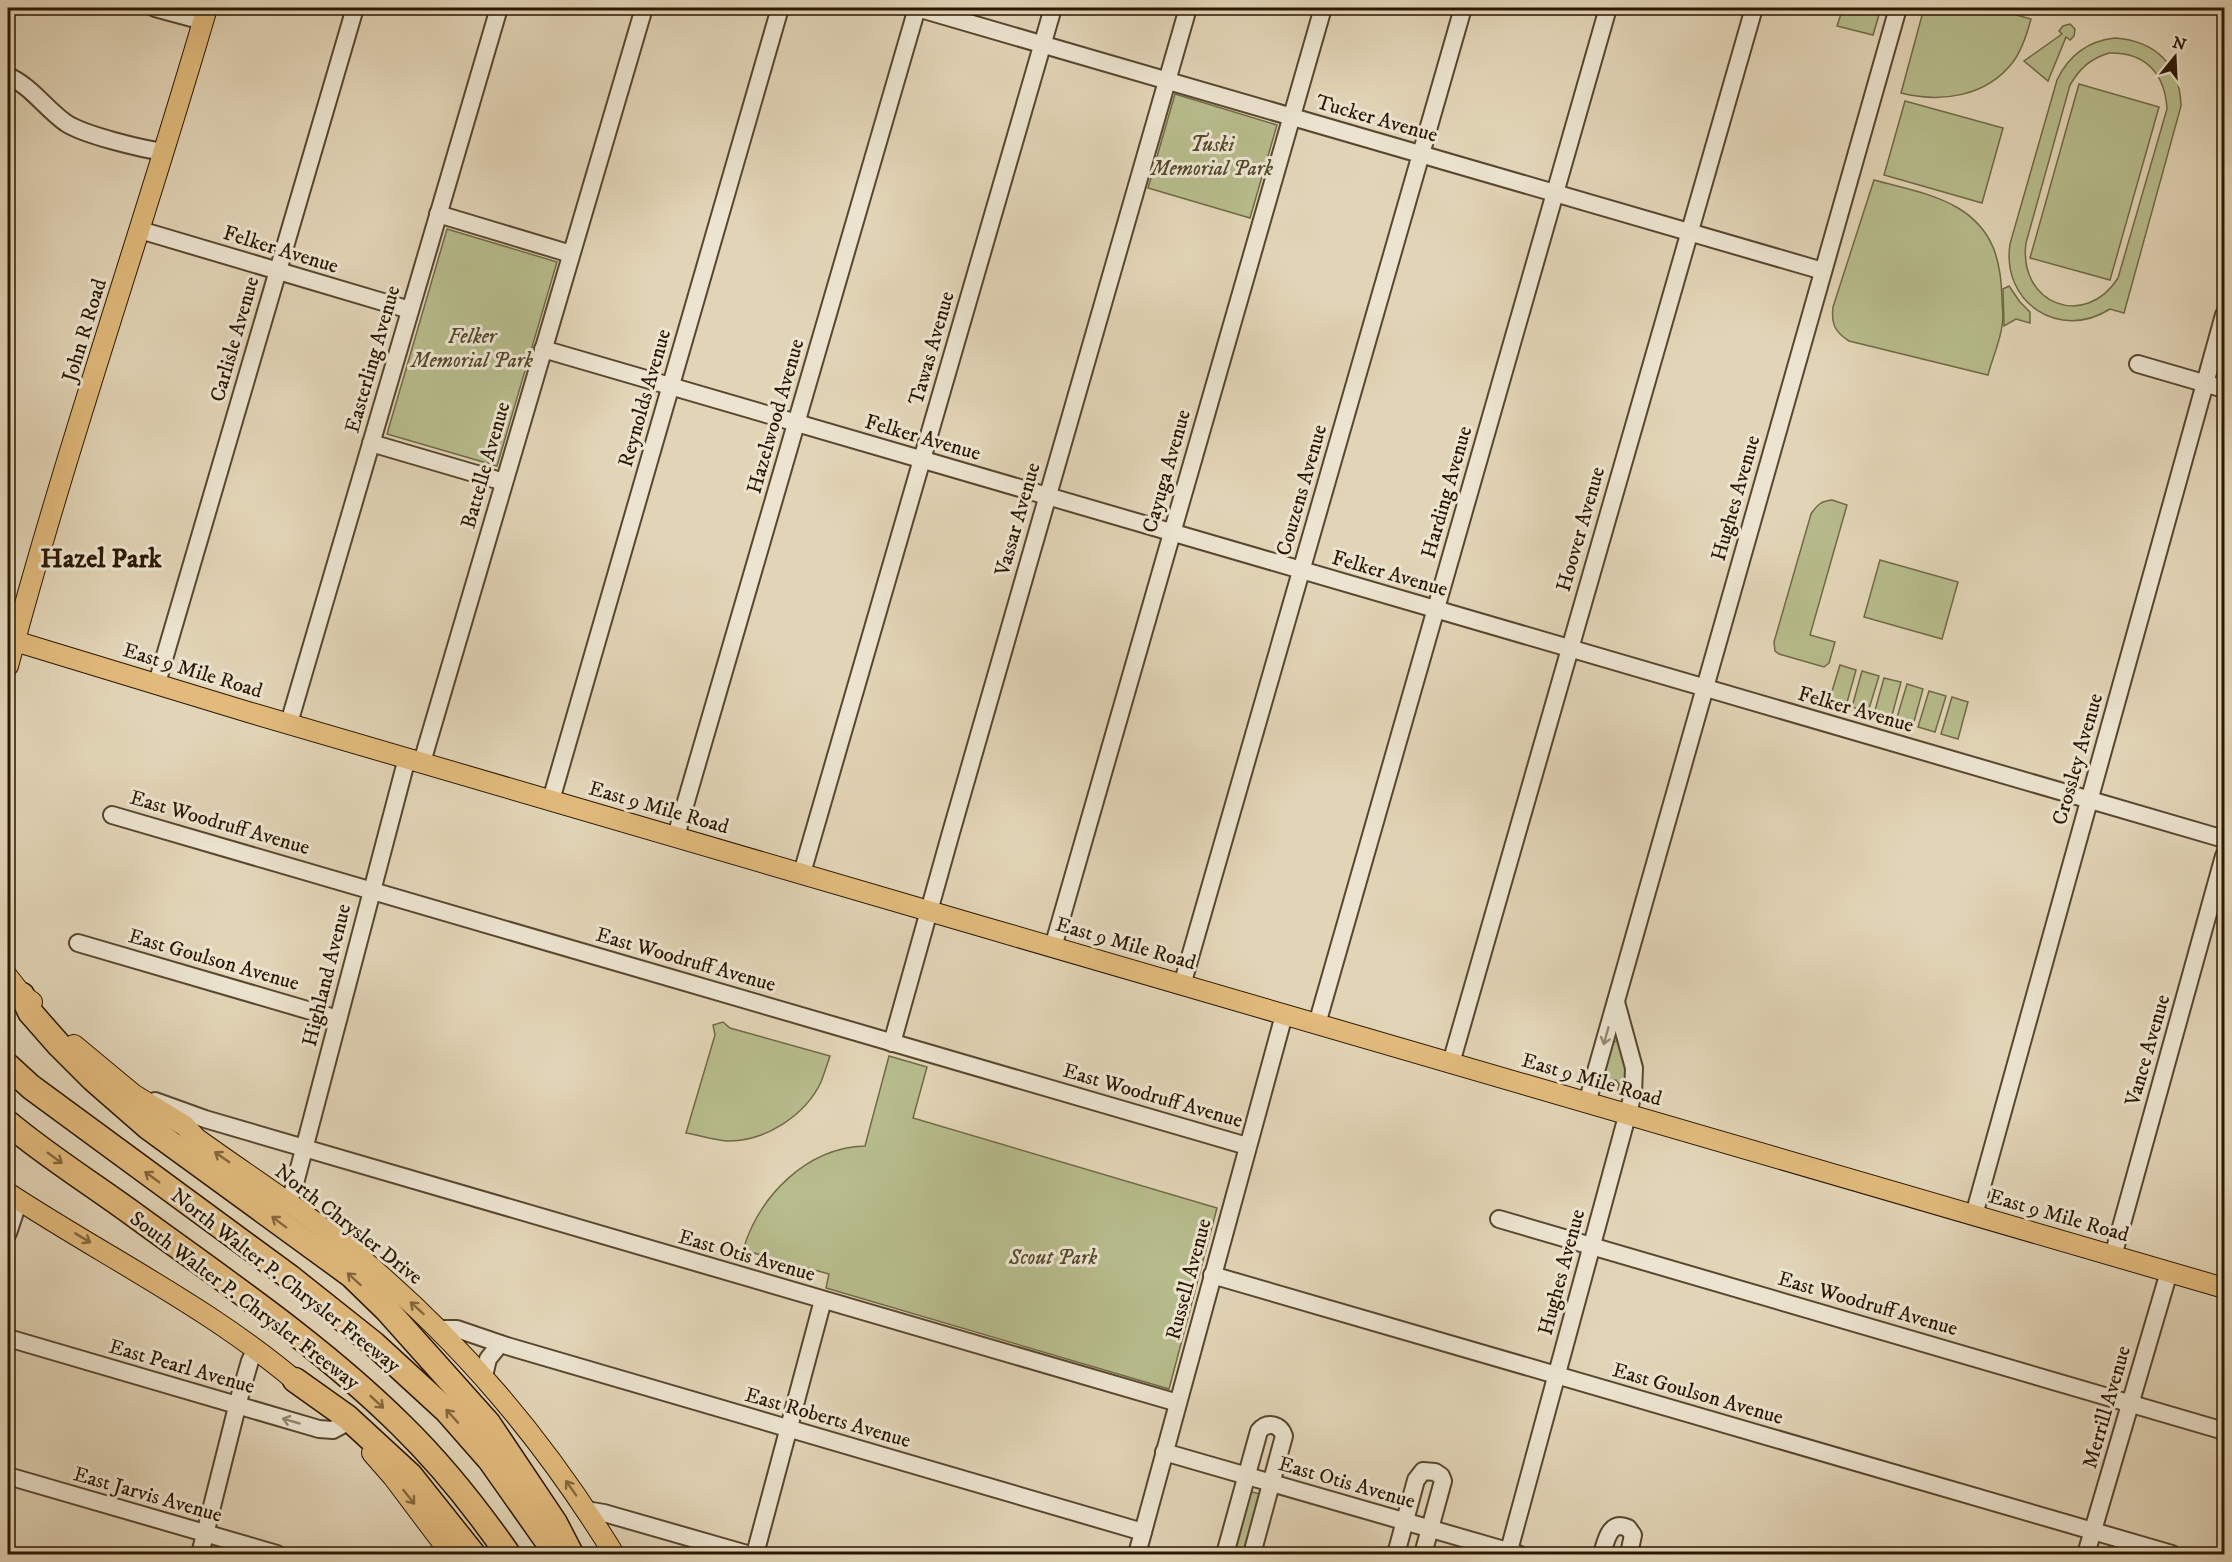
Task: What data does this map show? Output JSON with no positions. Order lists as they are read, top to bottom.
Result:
{
  "streets": {
    "highway": ["North Walter P. Chrysler Freeway", "South Walter P. Chrysler Freeway"],
    "main road": ["John R Road", "East 9 Mile Road", "North Chrysler Drive"],
    "street": [
      "Tucker Avenue",
      "Felker Avenue",
      "Carlisle Avenue",
      "Tawas Avenue",
      "Easterling Avenue",
      "Reynolds Avenue",
      "Hazelwood Avenue",
      "Battelle Avenue",
      "Cayuga Avenue",
      "Couzens Avenue",
      "Harding Avenue",
      "Hughes Avenue",
      "Vassar Avenue",
      "Hoover Avenue",
      "Crossley Avenue",
      "East Woodruff Avenue",
      "East Goulson Avenue",
      "Highland Avenue",
      "Vance Avenue",
      "East Otis Avenue",
      "Russell Avenue",
      "East Pearl Avenue",
      "Merrill Avenue",
      "East Roberts Avenue",
      "East Jarvis Avenue"
    ]
  },
  "crossings": [
    ["Tucker Avenue", "Tawas Avenue"],
    ["Tucker Avenue", "Hazelwood Avenue"],
    ["Tucker Avenue", "Cayuga Avenue"],
    ["Tucker Avenue", "Couzens Avenue"],
    ["Tucker Avenue", "Harding Avenue"],
    ["Tucker Avenue", "Hughes Avenue"],
    ["Tucker Avenue", "Vassar Avenue"],
    ["Tucker Avenue", "Hoover Avenue"],
    ["Felker Avenue", "John R Road"],
    ["Felker Avenue", "Carlisle Avenue"],
    ["Felker Avenue", "Tawas Avenue"],
    ["Felker Avenue", "Easterling Avenue"],
    ["Felker Avenue", "Reynolds Avenue"],
    ["Felker Avenue", "Hazelwood Avenue"],
    ["Felker Avenue", "Battelle Avenue"],
    ["Felker Avenue", "Cayuga Avenue"],
    ["Felker Avenue", "Couzens Avenue"],
    ["Felker Avenue", "Harding Avenue"],
    ["Felker Avenue", "Hughes Avenue"],
    ["Felker Avenue", "Vassar Avenue"],
    ["Felker Avenue", "Hoover Avenue"],
    ["Felker Avenue", "Crossley Avenue"],
    ["John R Road", "East 9 Mile Road"],
    ["Carlisle Avenue", "East 9 Mile Road"],
    ["Tawas Avenue", "East 9 Mile Road"],
    ["Easterling Avenue", "East 9 Mile Road"],
    ["Reynolds Avenue", "East 9 Mile Road"],
    ["Hazelwood Avenue", "East 9 Mile Road"],
    ["Battelle Avenue", "East 9 Mile Road"],
    ["Battelle Avenue", "Highland Avenue"],
    ["Cayuga Avenue", "East 9 Mile Road"],
    ["Couzens Avenue", "East 9 Mile Road"],
    ["Harding Avenue", "East 9 Mile Road"],
    ["Hughes Avenue", "East 9 Mile Road"],
    ["Hughes Avenue", "East Woodruff Avenue"],
    ["Hughes Avenue", "East Goulson Avenue"],
    ["Hughes Avenue", "East Otis Avenue"],
    ["Vassar Avenue", "East 9 Mile Road"],
    ["Vassar Avenue", "East Woodruff Avenue"],
    ["Hoover Avenue", "East 9 Mile Road"],
    ["East 9 Mile Road", "Crossley Avenue"],
    ["East 9 Mile Road", "Highland Avenue"],
    ["East 9 Mile Road", "Vance Avenue"],
    ["East 9 Mile Road", "Russell Avenue"],
    ["East 9 Mile Road", "Merrill Avenue"],
    ["East Woodruff Avenue", "Highland Avenue"],
    ["East Woodruff Avenue", "Russell Avenue"],
    ["East Woodruff Avenue", "Merrill Avenue"],
    ["East Goulson Avenue", "Highland Avenue"],
    ["East Goulson Avenue", "Russell Avenue"],
    ["East Goulson Avenue", "Merrill Avenue"],
    ["Highland Avenue", "North Chrysler Drive"],
    ["Highland Avenue", "East Otis Avenue"],
    ["North Chrysler Drive", "East Roberts Avenue"],
    ["East Otis Avenue", "Russell Avenue"],
    ["Russell Avenue", "East Roberts Avenue"]
  ],
  "districts": ["Hazel Park"],
  "parks": ["Tuski Memorial Park", "Felker Memorial Park", "Scout Park"],
  "north": "top"
}
